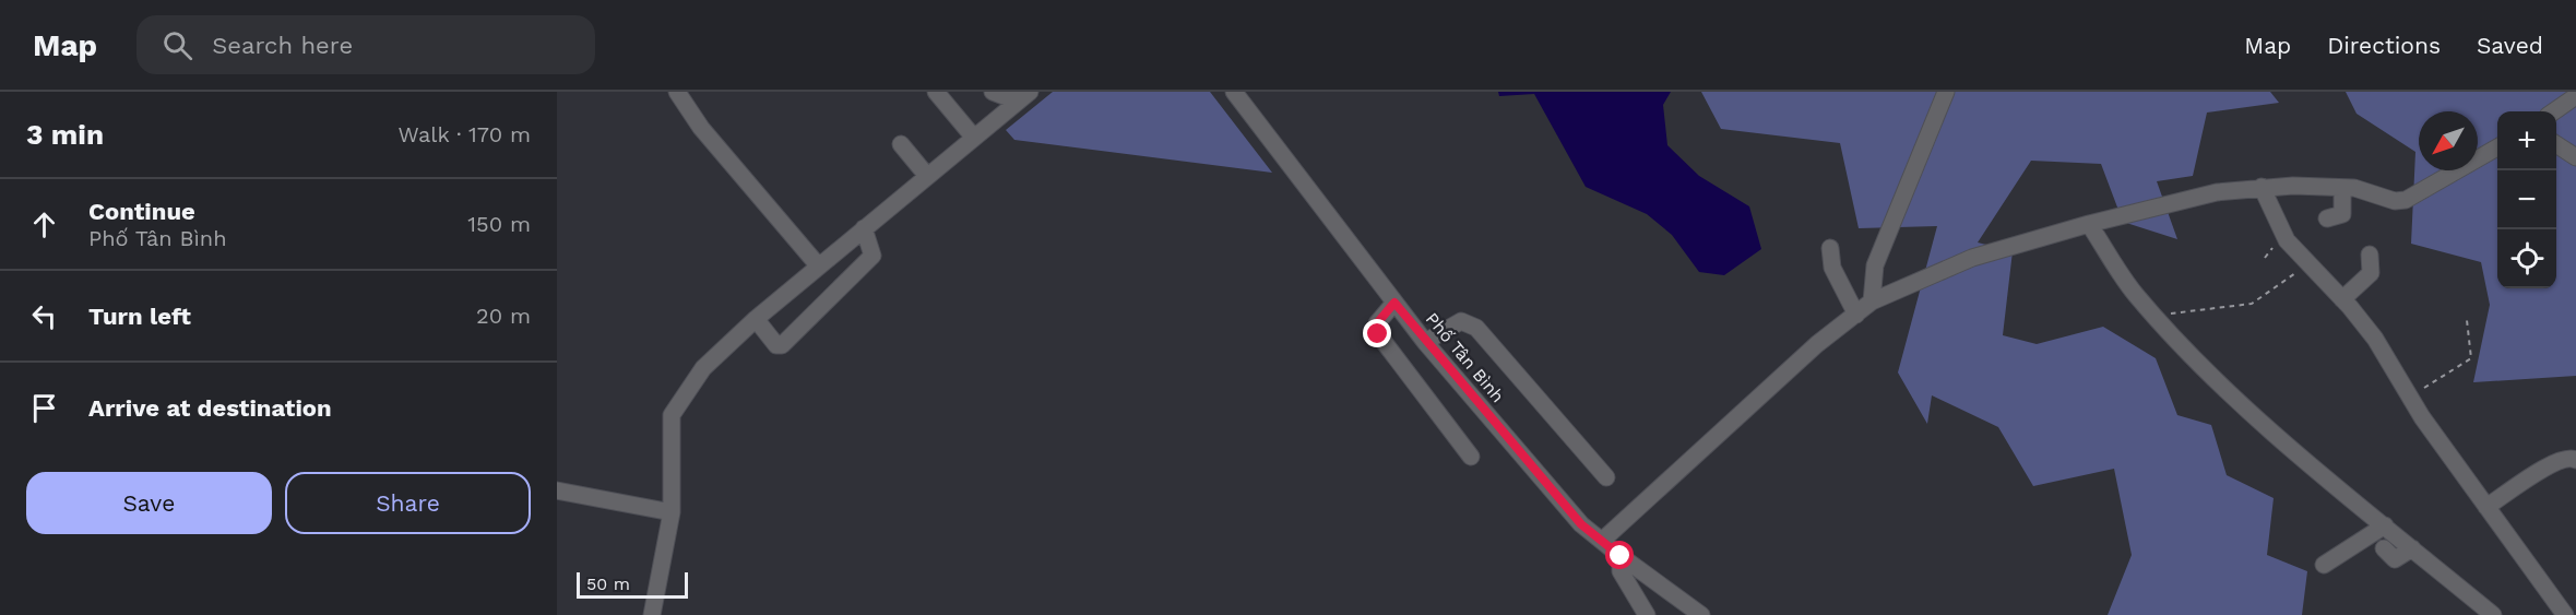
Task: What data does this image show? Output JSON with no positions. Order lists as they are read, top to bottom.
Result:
{
  "streets": {
    "street": ["Phố Tân Bình"]
  },
  "scale_bar": "50 m",
  "north": "bottom left",
  "page": {
    "header": "Map",
    "search": "Search here",
    "nav": ["Map", "Directions", "Saved"],
    "heading": ["3 min", "Walk · 170 m"],
    "map_buttons": ["+", "−"],
    "list": [
      ["Continue", "Phố Tân Bình", "150 m"],
      ["Turn left", "20 m"],
      "Arrive at destination"
    ],
    "buttons": ["Save", "Share"],
    "scale": "50 m"
  }
}
